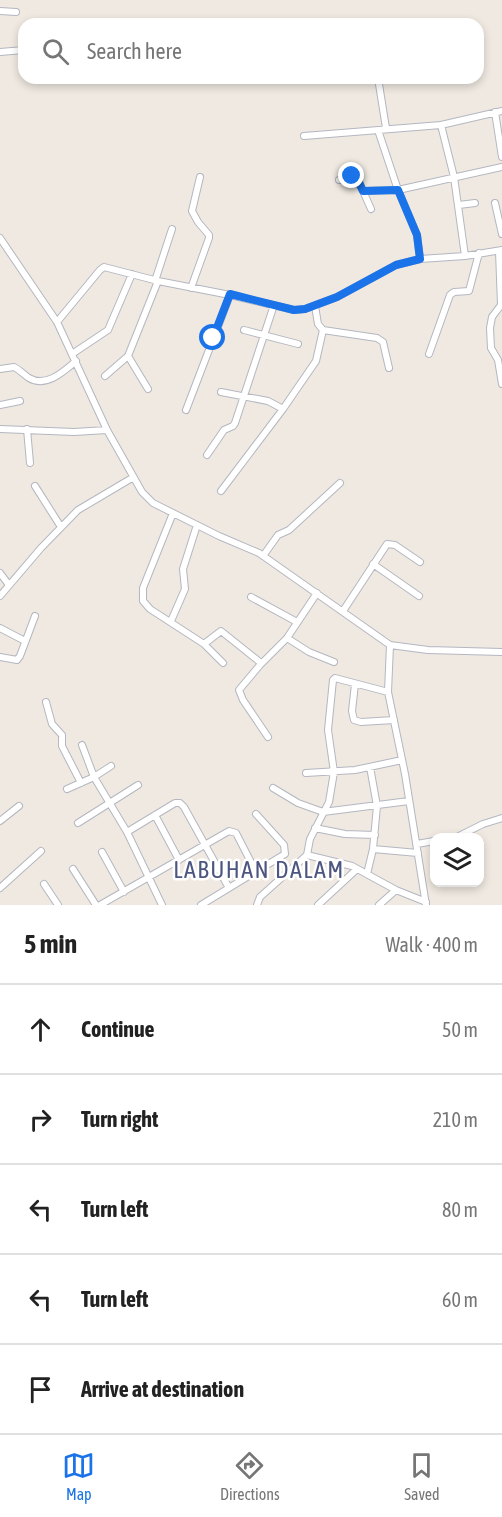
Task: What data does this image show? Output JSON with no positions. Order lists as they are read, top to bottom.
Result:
{
  "districts": ["LABUHAN DALAM"],
  "page": {
    "search": "Search here",
    "heading": ["5 min", "Walk · 400 m"],
    "list": [
      ["Continue", "50 m"],
      ["Turn right", "210 m"],
      ["Turn left", "80 m"],
      ["Turn left", "60 m"],
      "Arrive at destination"
    ],
    "nav": ["Map", "Directions", "Saved"]
  }
}
